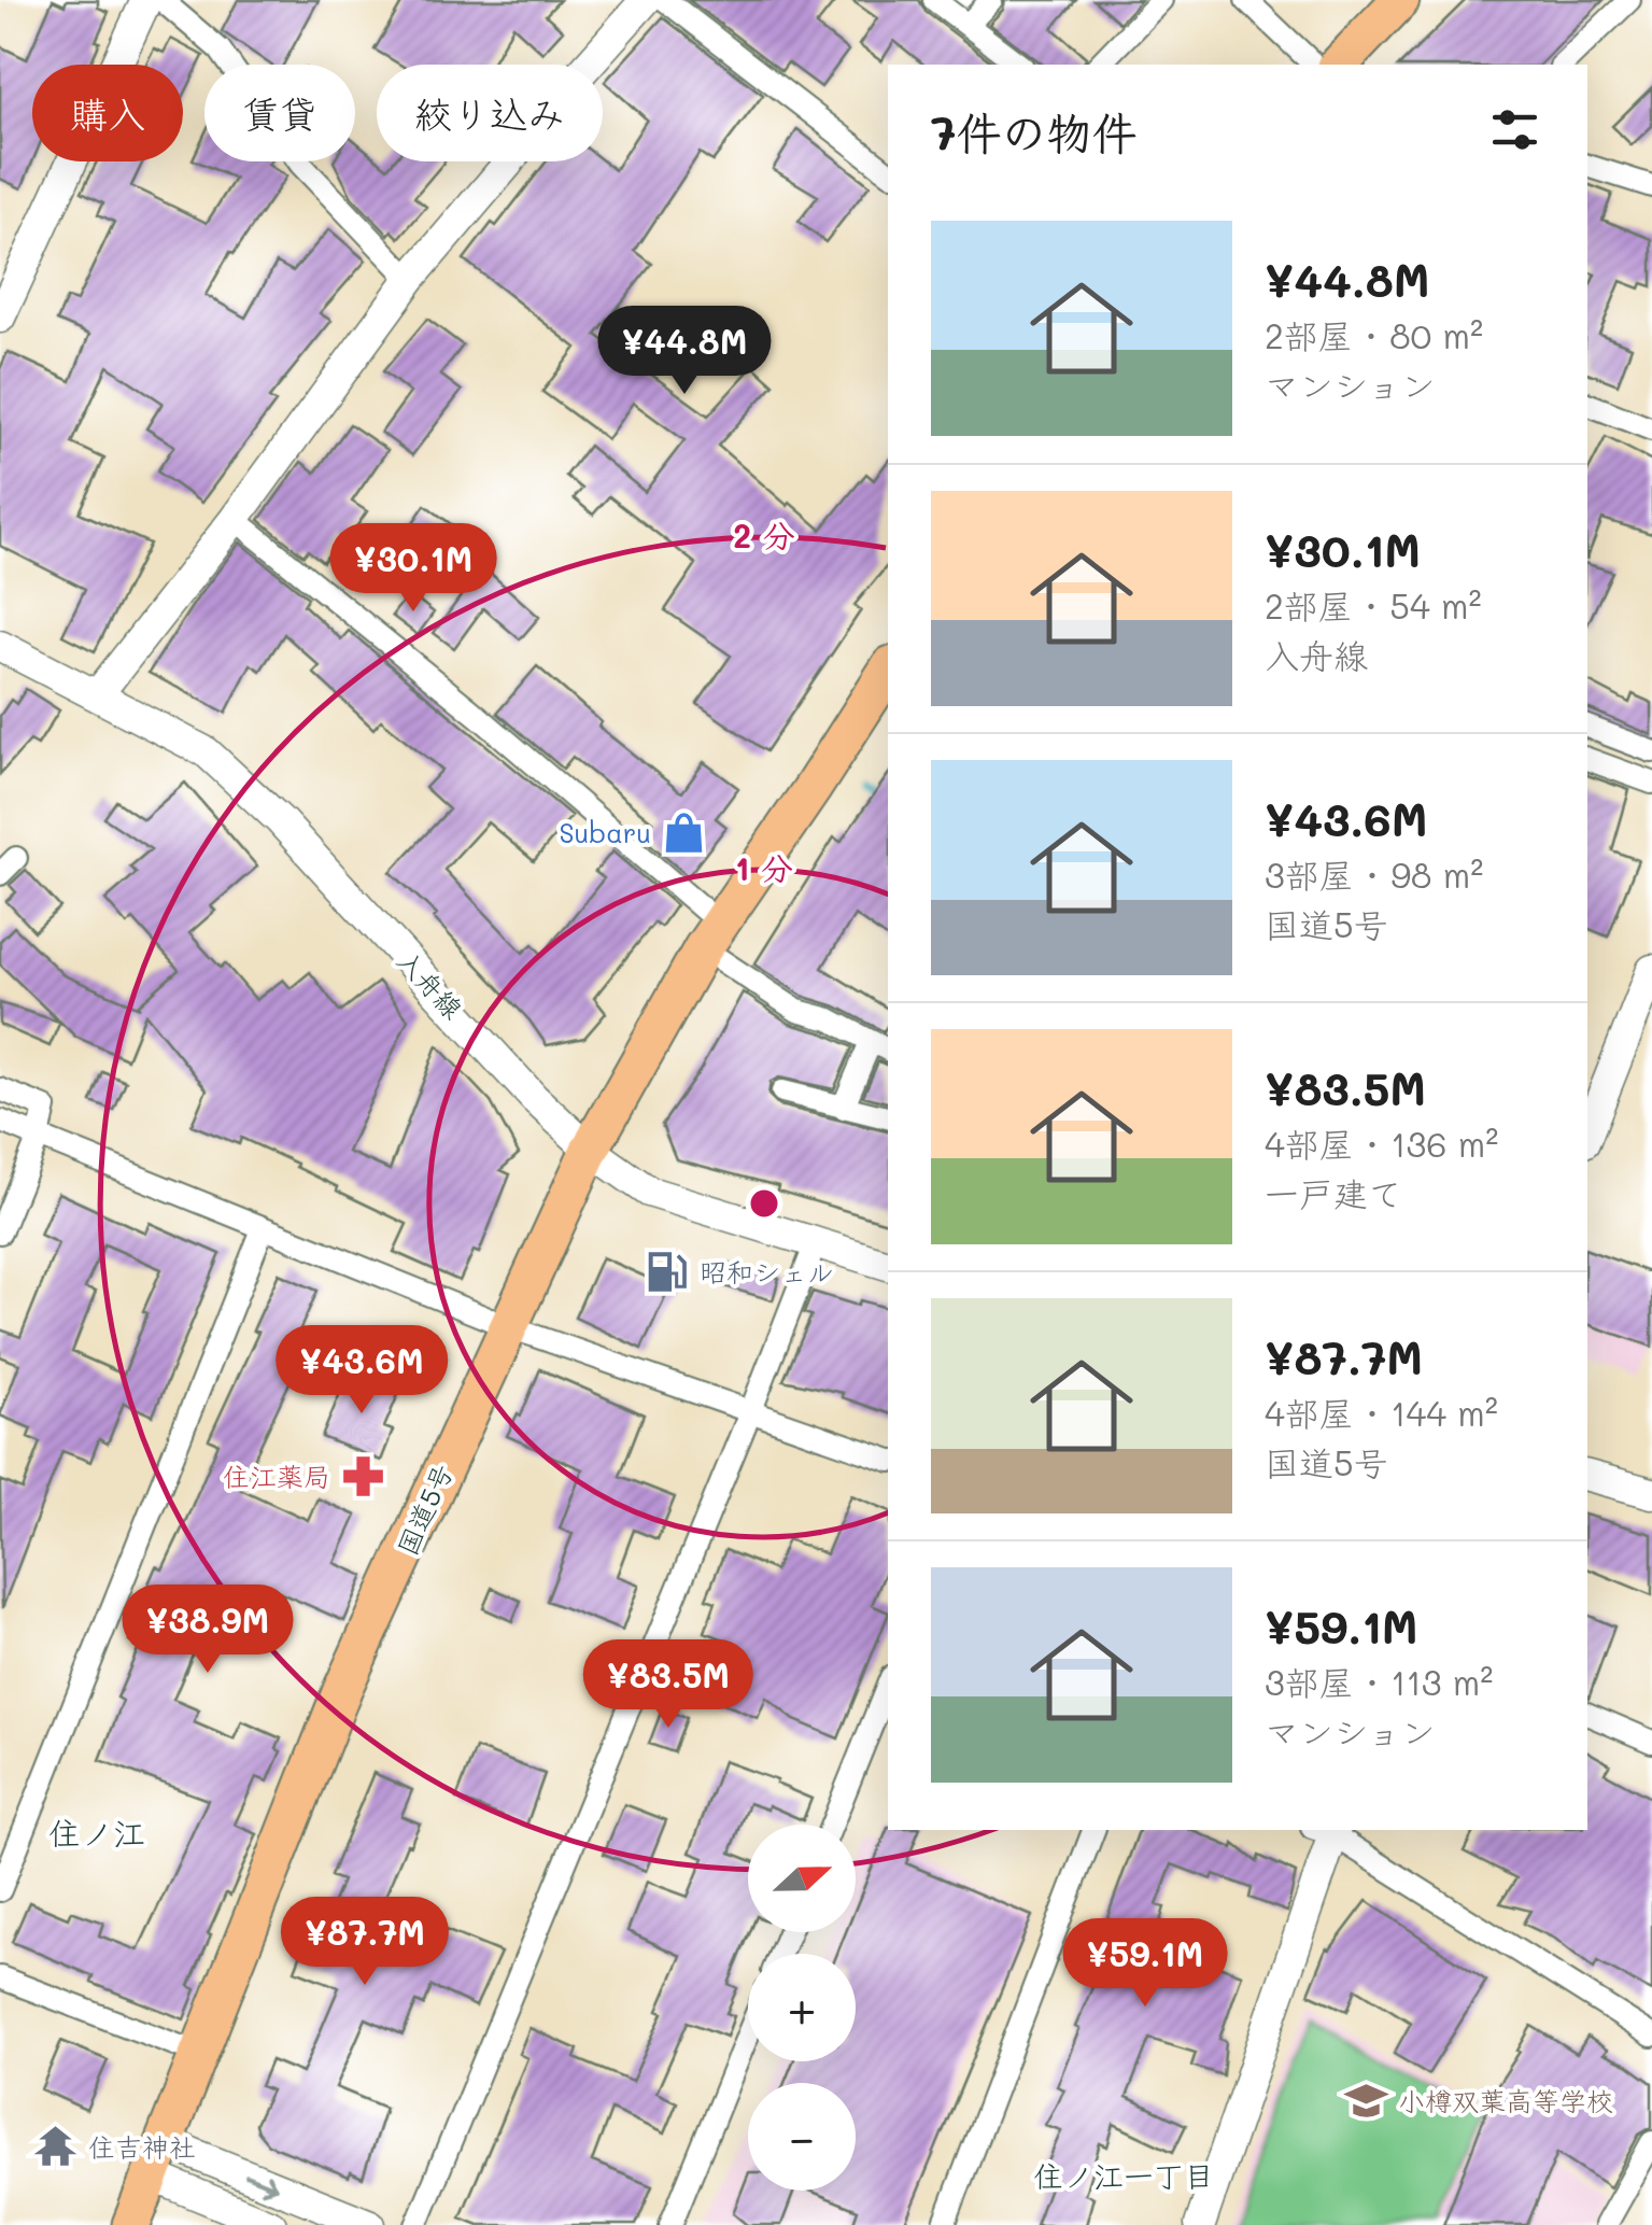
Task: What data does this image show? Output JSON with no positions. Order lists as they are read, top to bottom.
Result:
{
  "streets": {
    "highway": ["国道5号"],
    "street": ["入舟線"]
  },
  "crossings": [
    ["入舟線", "国道5号"]
  ],
  "districts": ["住ノ江", "住ノ江一丁目"],
  "places": {
    "shop": ["Subaru"],
    "fuel station": ["昭和シェル"],
    "pharmacy": ["住江薬局"],
    "school or university": ["小樽双葉高等学校"],
    "temple": ["住吉神社"]
  },
  "north": "right",
  "page": {
    "chip": ["購入", "賃貸", "絞り込み"],
    "heading": "7件の物件",
    "list": [
      {
        "name": "¥44.8M",
        "note": "2部屋 · 80 m² · マンション"
      },
      {
        "name": "¥30.1M",
        "note": "2部屋 · 54 m² · 入舟線"
      },
      {
        "name": "¥43.6M",
        "note": "3部屋 · 98 m² · 国道5号"
      },
      {
        "name": "¥83.5M",
        "note": "4部屋 · 136 m² · 一戸建て"
      },
      {
        "name": "¥87.7M",
        "note": "4部屋 · 144 m² · 国道5号"
      },
      {
        "name": "¥59.1M",
        "note": "3部屋 · 113 m² · マンション"
      }
    ],
    "price": [
      "¥44.8M",
      "¥30.1M",
      "¥43.6M",
      "¥38.9M",
      "¥83.5M",
      "¥87.7M",
      "¥59.1M"
    ],
    "map_buttons": ["+", "−"]
  },
  "rings": ["2 分", "1 分"]
}
